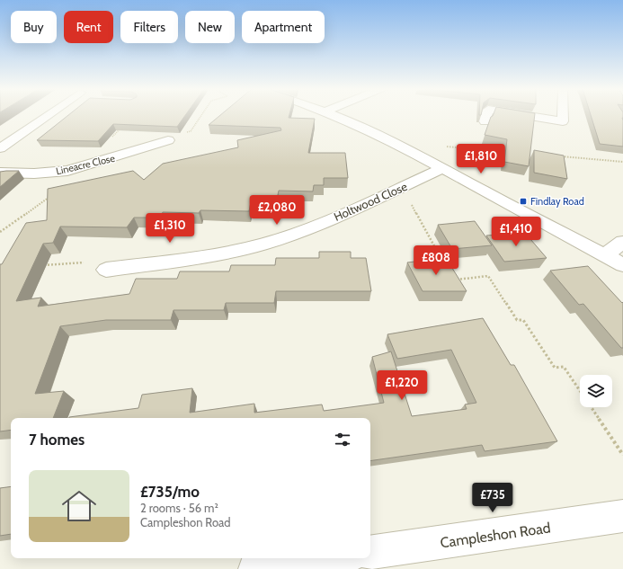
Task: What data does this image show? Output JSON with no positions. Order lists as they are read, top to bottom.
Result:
{
  "streets": {
    "street": ["Lineacre Close", "Holtwood Close", "Campleshon Road"]
  },
  "places": {
    "transit": ["Findlay Road"]
  },
  "page": {
    "chip": [
      "Buy",
      "Rent",
      "Filters",
      "New",
      "Apartment"
    ],
    "price": [
      "£1,810",
      "£2,080",
      "£1,310",
      "£1,410",
      "£808",
      "£1,220",
      "£735"
    ],
    "heading": "7 homes",
    "list": [
      {
        "name": "£735/mo",
        "note": "2 rooms · 56 m² · Campleshon Road"
      }
    ]
  }
}
